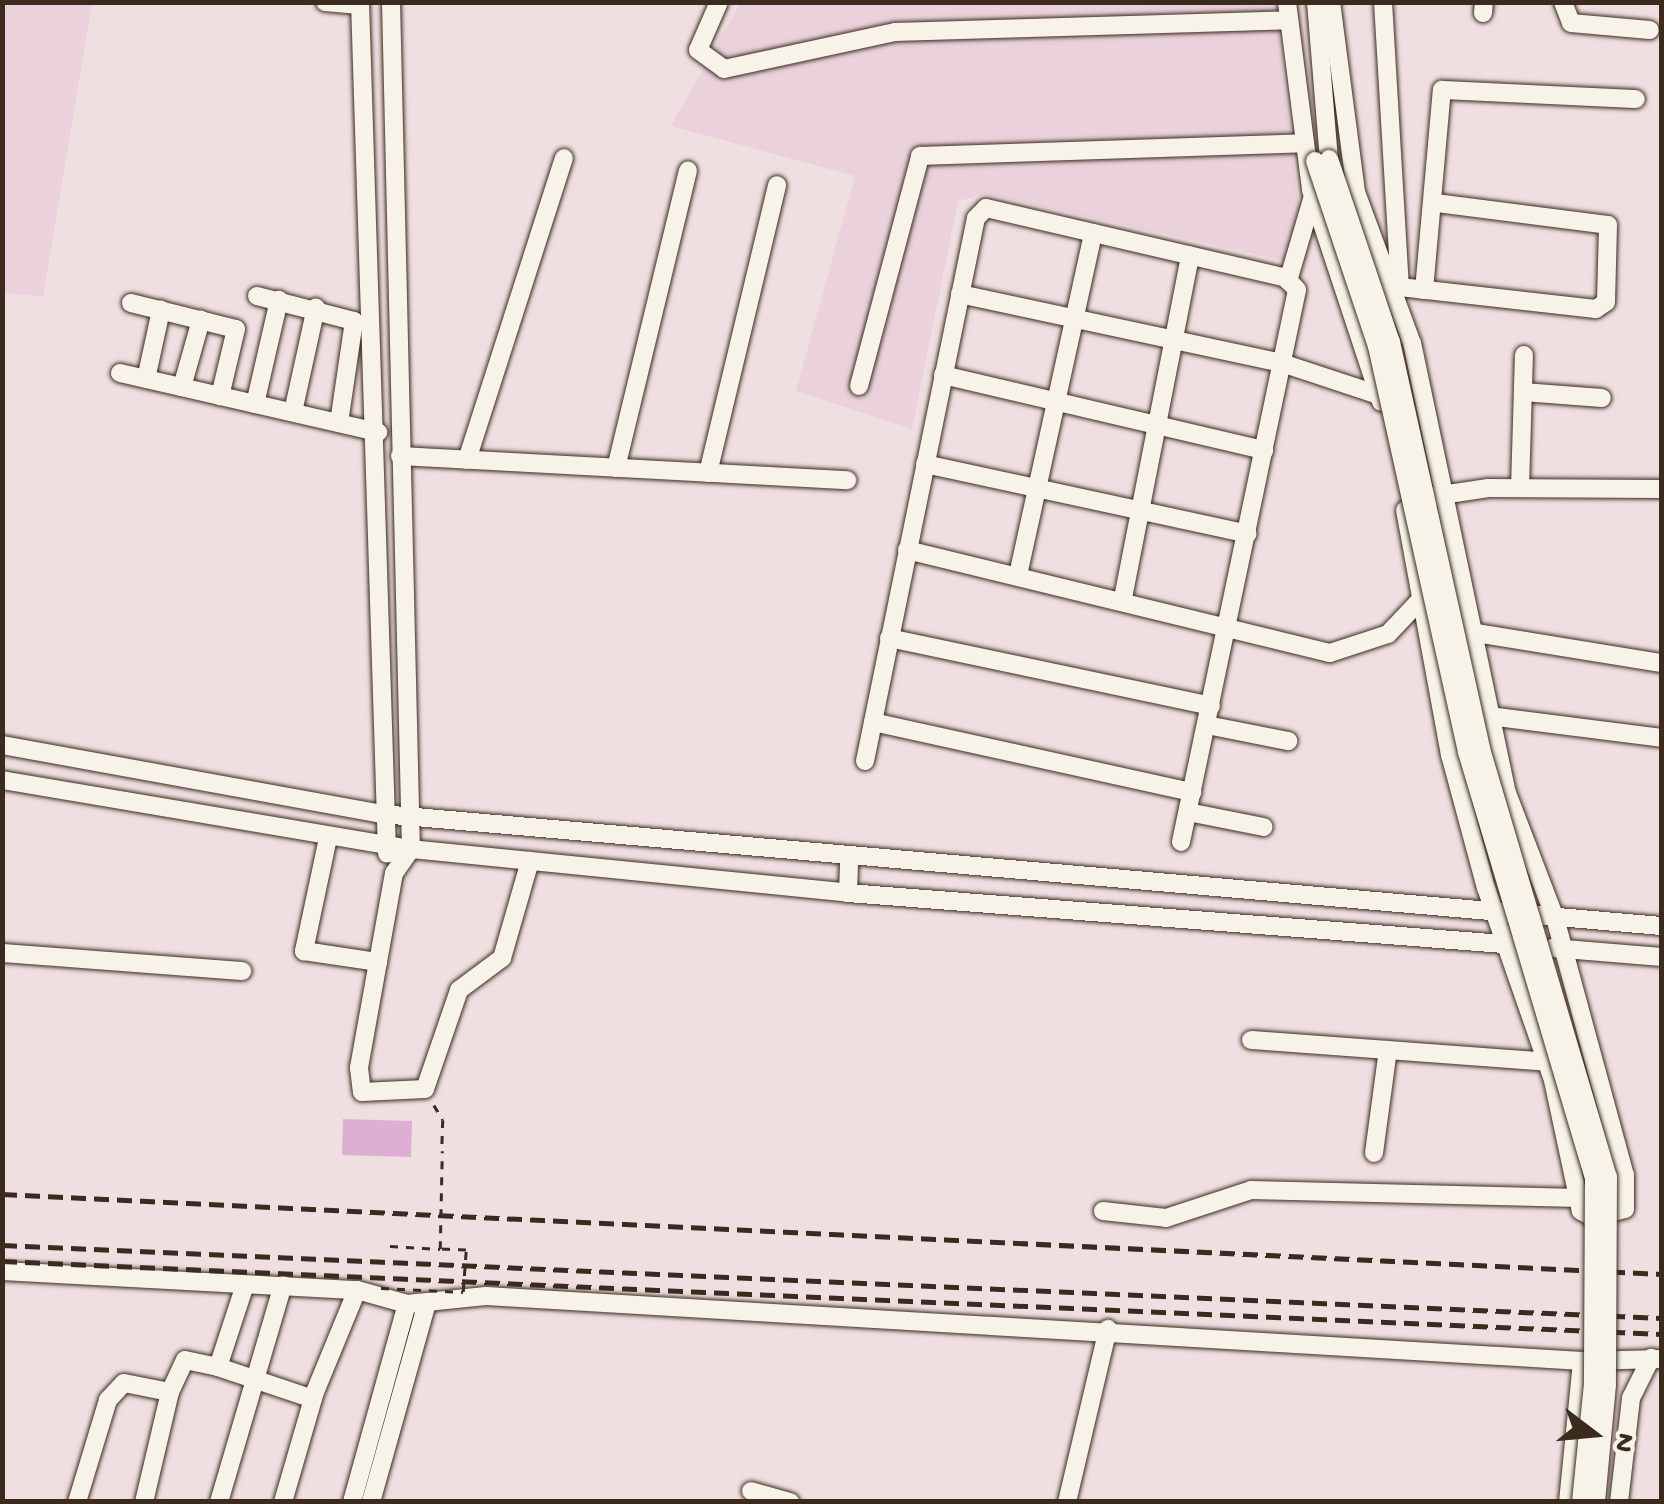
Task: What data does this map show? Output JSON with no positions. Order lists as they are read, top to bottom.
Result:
{
  "north": "right"
}
